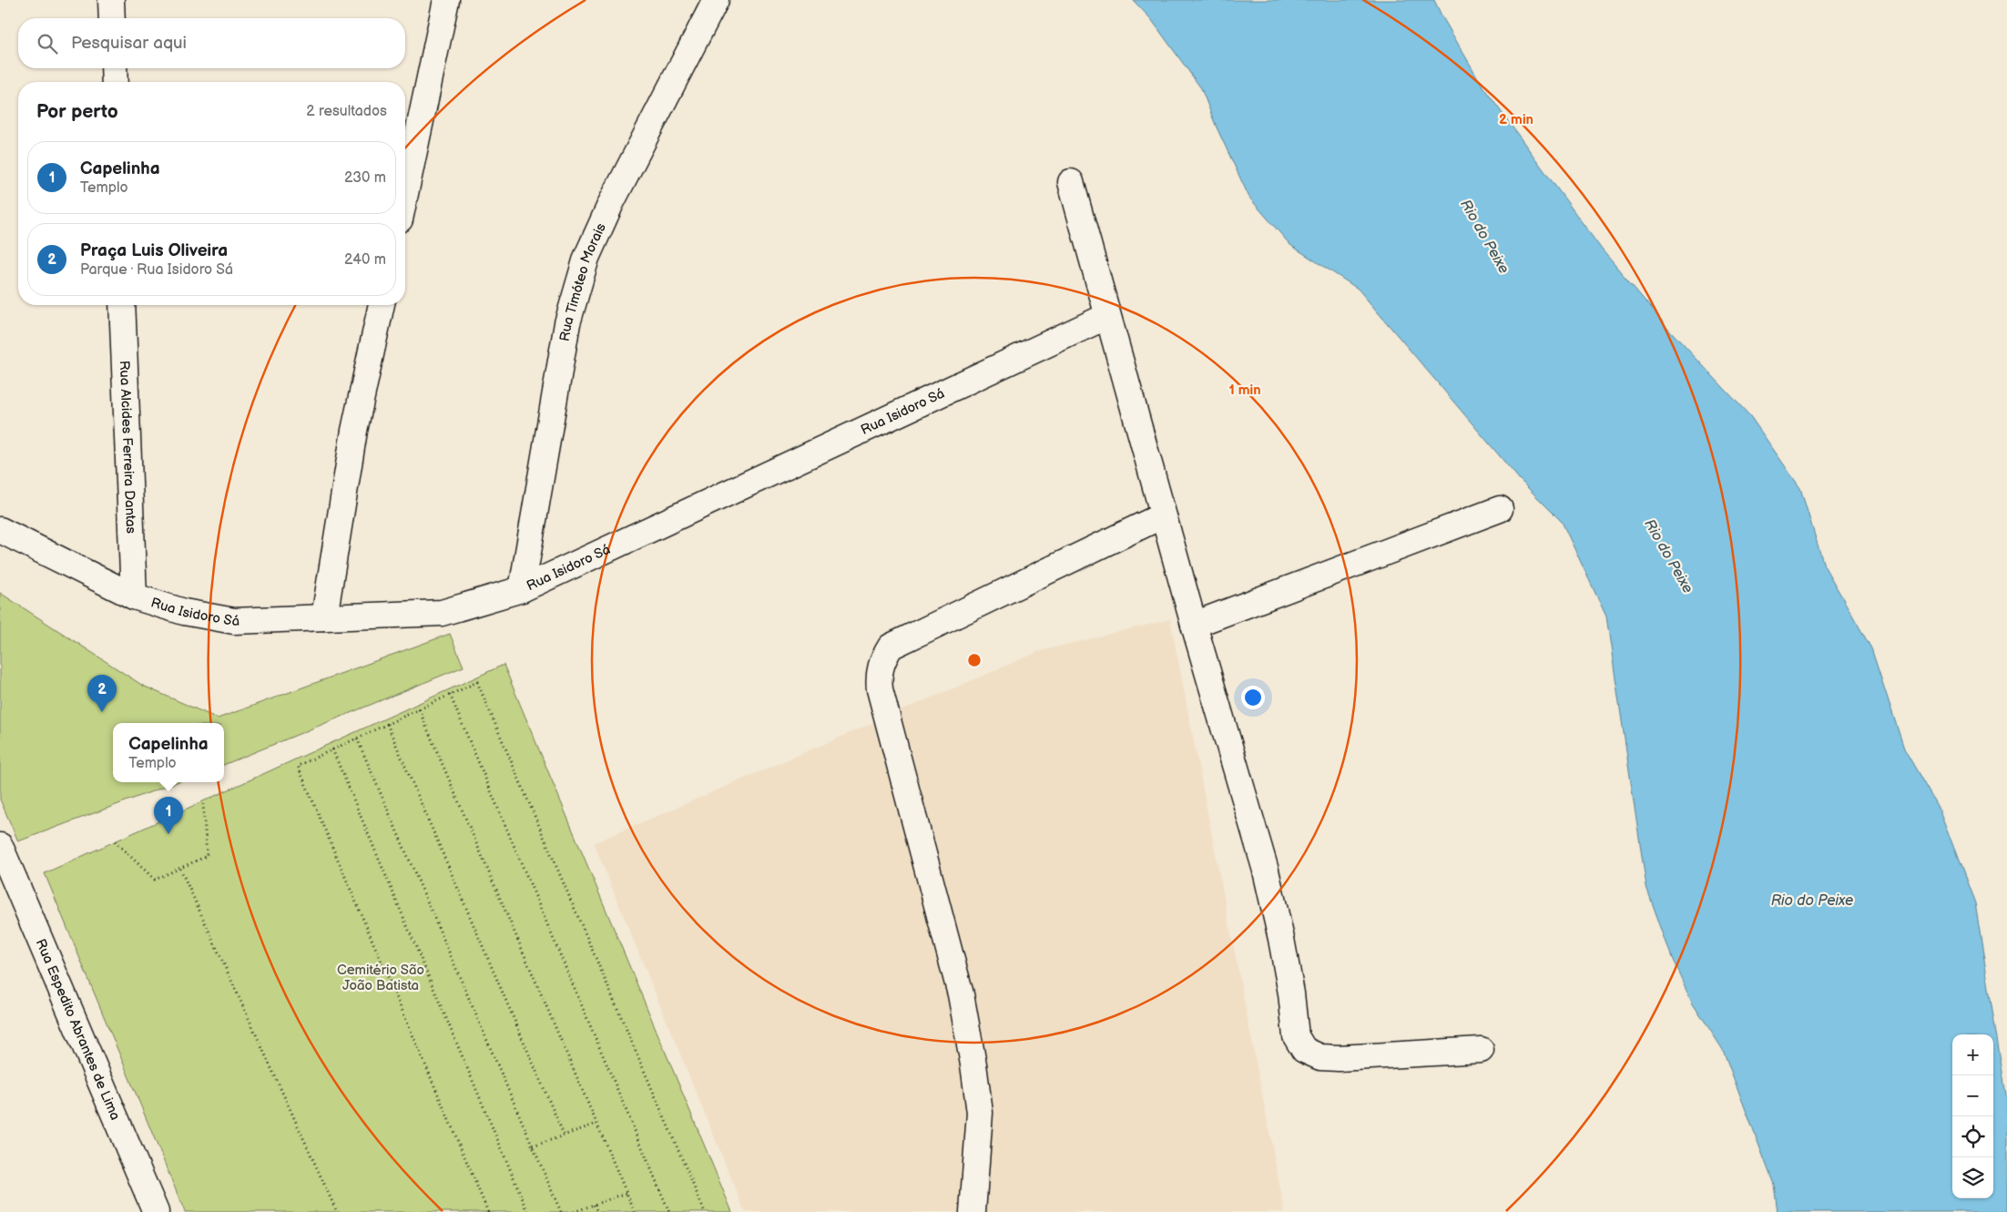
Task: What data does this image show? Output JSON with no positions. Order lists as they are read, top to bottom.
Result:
{
  "streets": {
    "street": [
      "Rua Timóteo Morais",
      "Rua Isidoro Sá",
      "Rua Alcides Ferreira Dantas",
      "Rua Espedito Abrantes de Lima"
    ]
  },
  "crossings": [
    ["Rua Timóteo Morais", "Rua Isidoro Sá"],
    ["Rua Isidoro Sá", "Rua Alcides Ferreira Dantas"]
  ],
  "water": ["Rio do Peixe"],
  "parks": ["Cemitério São João Batista"],
  "page": {
    "search": "Pesquisar aqui",
    "heading": ["Por perto", "2 resultados"],
    "list": [
      {
        "mark": "1",
        "name": "Capelinha",
        "note": "Templo",
        "value": "230 m"
      },
      {
        "mark": "2",
        "name": "Praça Luis Oliveira",
        "note": "Parque · Rua Isidoro Sá",
        "value": "240 m"
      }
    ],
    "pins": ["2", "1"],
    "popup": ["Capelinha", "Templo"],
    "map_buttons": ["+", "−"]
  },
  "rings": ["2 min", "1 min"]
}
